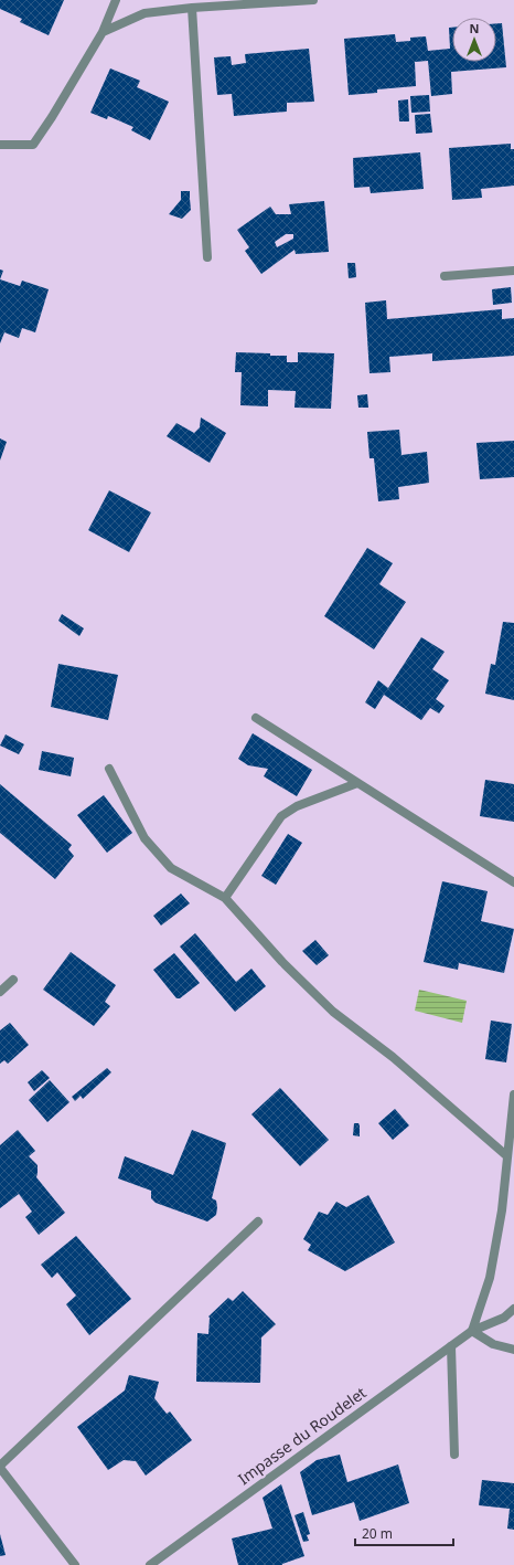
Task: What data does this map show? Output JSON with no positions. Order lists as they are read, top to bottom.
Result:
{
  "streets": {
    "street": ["Impasse du Roudelet"]
  },
  "scale_bar": "20 m",
  "north": "top"
}
